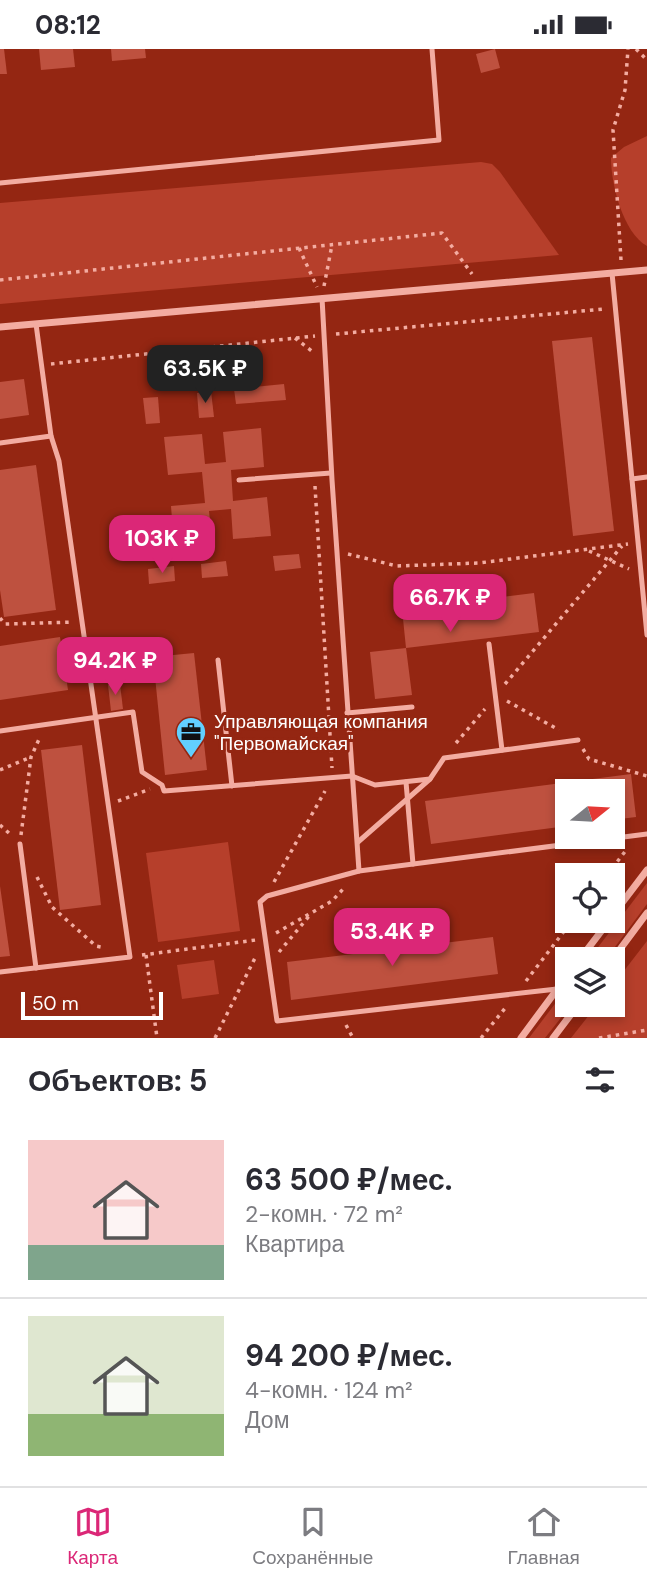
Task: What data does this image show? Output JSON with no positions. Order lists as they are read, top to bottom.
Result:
{
  "places": {
    "office": ["Управляющая компания \"Первомайская\""]
  },
  "scale_bar": "50 m",
  "north": "right",
  "page": {
    "status": "08:12",
    "price": [
      "63.5K ₽",
      "103K ₽",
      "66.7K ₽",
      "94.2K ₽",
      "53.4K ₽"
    ],
    "scale": "50 m",
    "heading": "Объектов: 5",
    "list": [
      {
        "name": "63 500 ₽/мес.",
        "note": "2-комн. · 72 m² · Квартира"
      },
      {
        "name": "94 200 ₽/мес.",
        "note": "4-комн. · 124 m² · Дом"
      }
    ],
    "tabs": ["Карта", "Сохранённые", "Главная"]
  }
}
